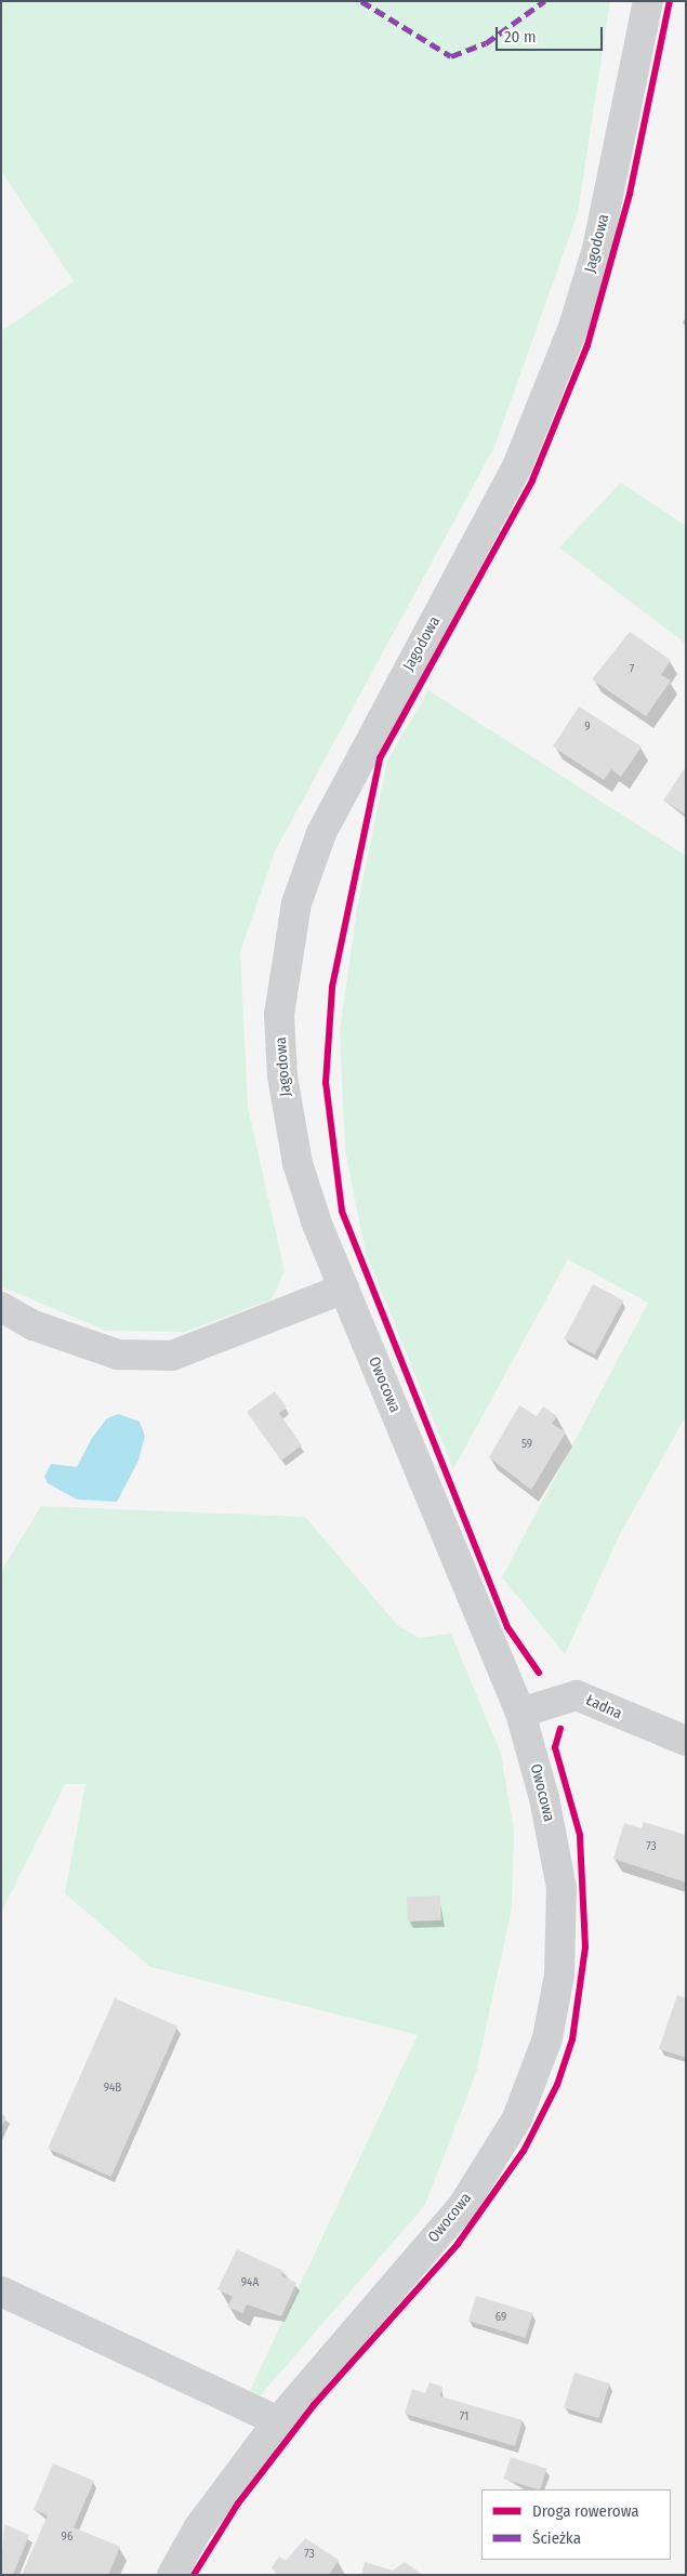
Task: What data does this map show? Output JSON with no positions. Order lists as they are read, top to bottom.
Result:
{
  "streets": {
    "street": ["Jagodowa", "Owocowa", "Ładna"]
  },
  "crossings": [
    ["Jagodowa", "Owocowa"],
    ["Owocowa", "Ładna"]
  ],
  "house_numbers": [
    "7",
    "9",
    "59",
    "73",
    "94B",
    "94A",
    "69",
    "71",
    "96",
    "73"
  ],
  "legend": ["Droga rowerowa", "Ścieżka"],
  "scale_bar": "20 m"
}
